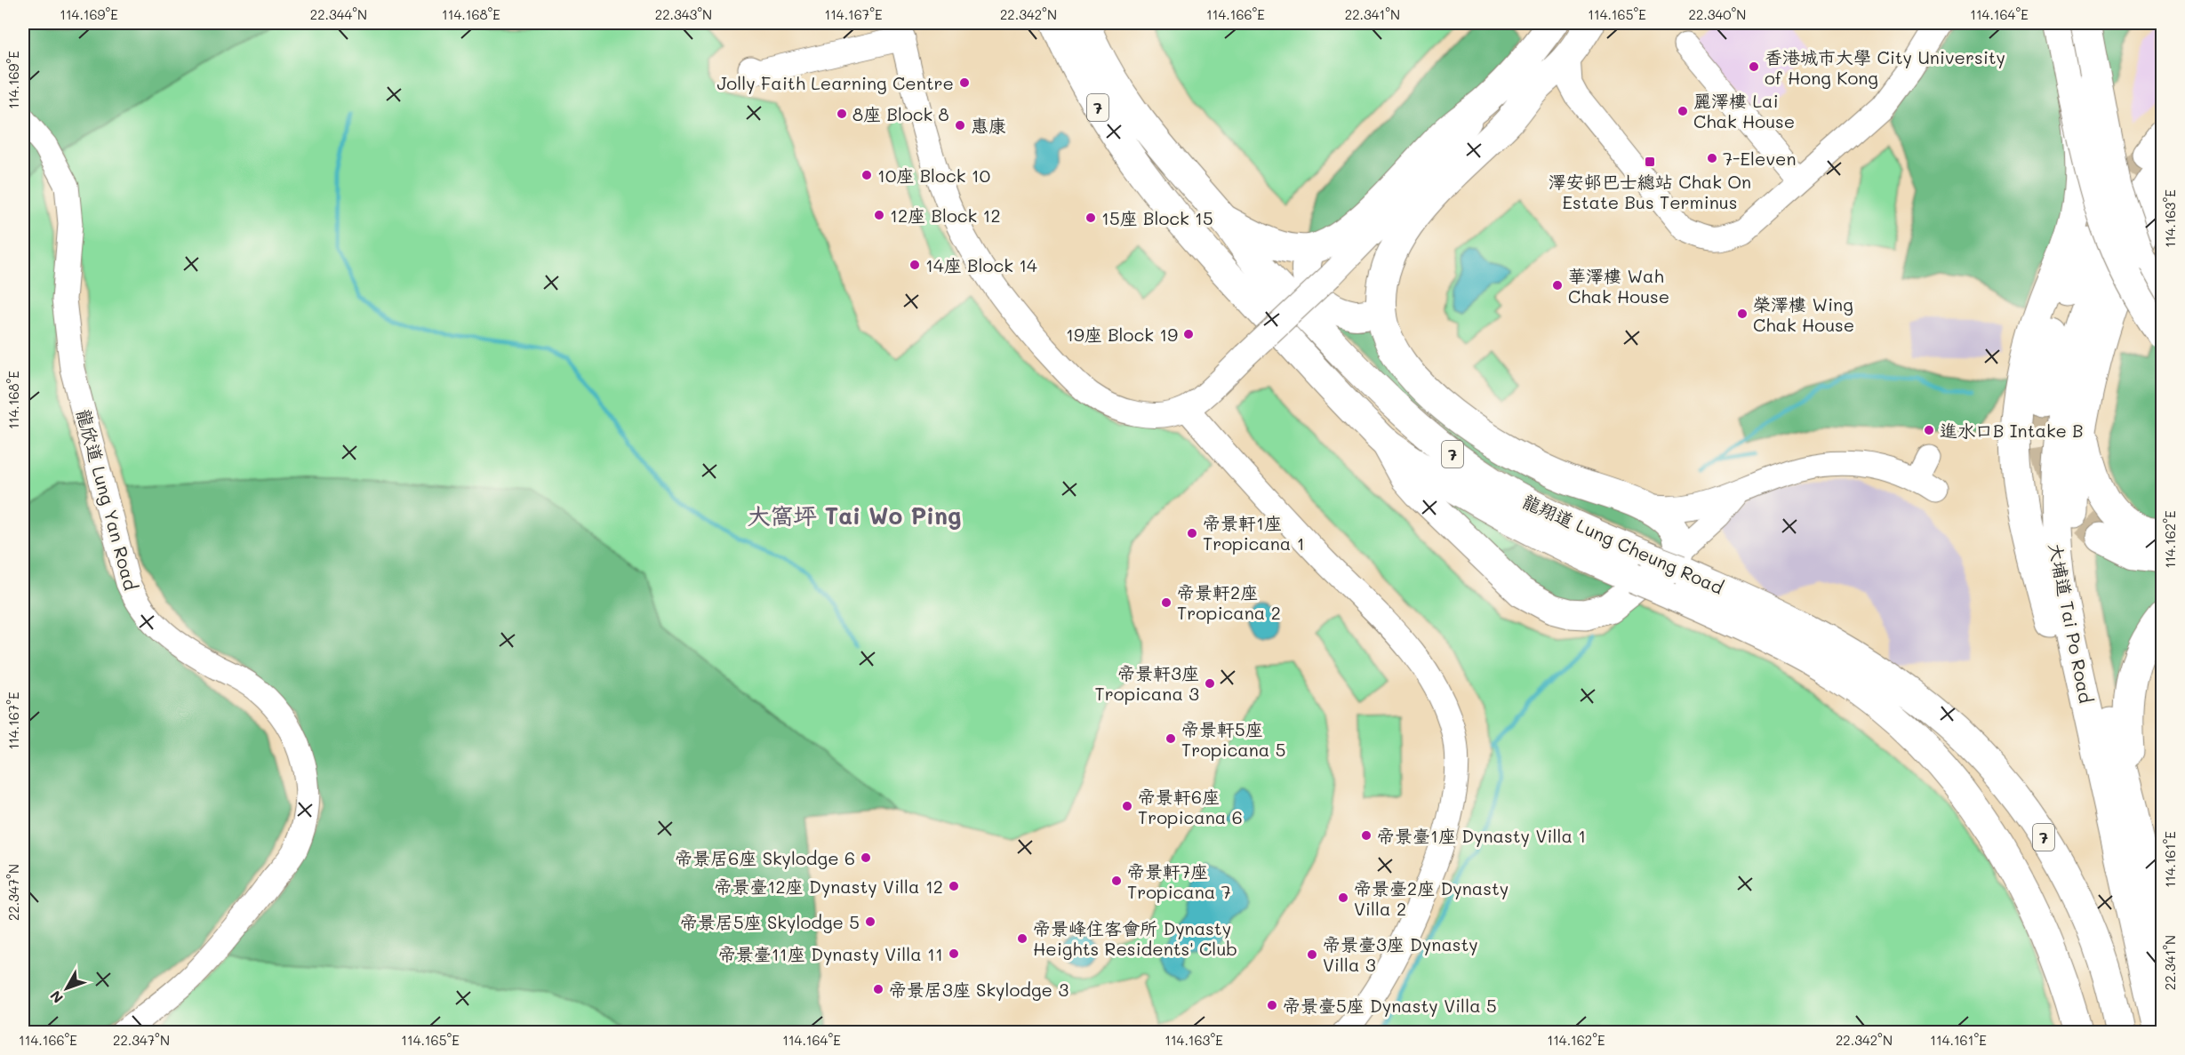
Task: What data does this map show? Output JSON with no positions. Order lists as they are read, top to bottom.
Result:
{
  "streets": {
    "main road": ["7", "龍翔道 Lung Cheung Road", "大埔道 Tai Po Road"],
    "street": ["龍欣道 Lung Yan Road"]
  },
  "districts": ["大窩坪 Tai Wo Ping"],
  "places": {
    "other": [
      "香港城市大學 City University of Hong Kong",
      "Jolly Faith Learning Centre",
      "麗澤樓 Lai Chak House",
      "8座 Block 8",
      "惠康",
      "7-Eleven",
      "10座 Block 10",
      "12座 Block 12",
      "15座 Block 15",
      "14座 Block 14",
      "華澤樓 Wah Chak House",
      "榮澤樓 Wing Chak House",
      "19座 Block 19",
      "進水口B Intake B",
      "帝景軒1座 Tropicana 1",
      "帝景軒2座 Tropicana 2",
      "帝景軒3座 Tropicana 3",
      "帝景軒5座 Tropicana 5",
      "帝景軒6座 Tropicana 6",
      "帝景臺1座 Dynasty Villa 1",
      "帝景居6座 Skylodge 6",
      "帝景軒7座 Tropicana 7",
      "帝景臺12座 Dynasty Villa 12",
      "帝景臺2座 Dynasty Villa 2",
      "帝景居5座 Skylodge 5",
      "帝景峰住客會所 Dynasty Heights Residents' Club",
      "帝景臺11座 Dynasty Villa 11",
      "帝景臺3座 Dynasty Villa 3",
      "帝景居3座 Skylodge 3",
      "帝景臺5座 Dynasty Villa 5"
    ],
    "transit": ["澤安邨巴士總站 Chak On Estate Bus Terminus"]
  },
  "north": "bottom left",
  "coordinates": [
    "114.169°E",
    "22.344°N",
    "114.168°E",
    "22.343°N",
    "114.167°E",
    "22.342°N",
    "114.166°E",
    "22.341°N",
    "114.165°E",
    "22.340°N",
    "114.164°E",
    "114.163°E",
    "114.162°E",
    "114.161°E",
    "22.347°N"
  ]
}
